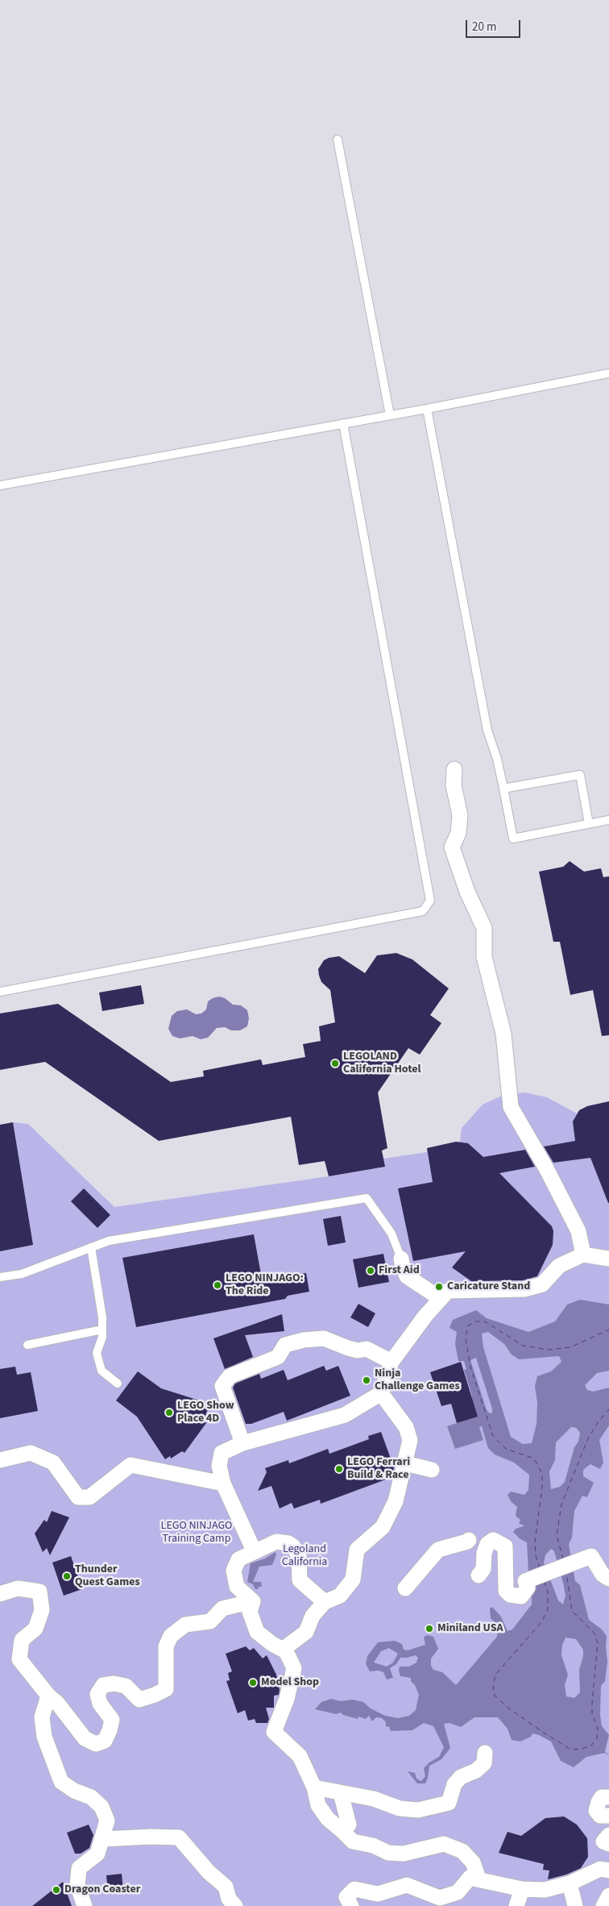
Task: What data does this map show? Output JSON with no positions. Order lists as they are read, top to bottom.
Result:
{
  "parks": ["LEGO NINJAGO Training Camp", "Legoland California"],
  "places": [
    "LEGOLAND California Hotel",
    "First Aid",
    "LEGO NINJAGO: The Ride",
    "Caricature Stand",
    "Ninja Challenge Games",
    "LEGO Show Place 4D",
    "LEGO Ferrari Build & Race",
    "Thunder Quest Games",
    "Miniland USA",
    "Model Shop",
    "Dragon Coaster"
  ],
  "scale_bar": "20 m"
}
